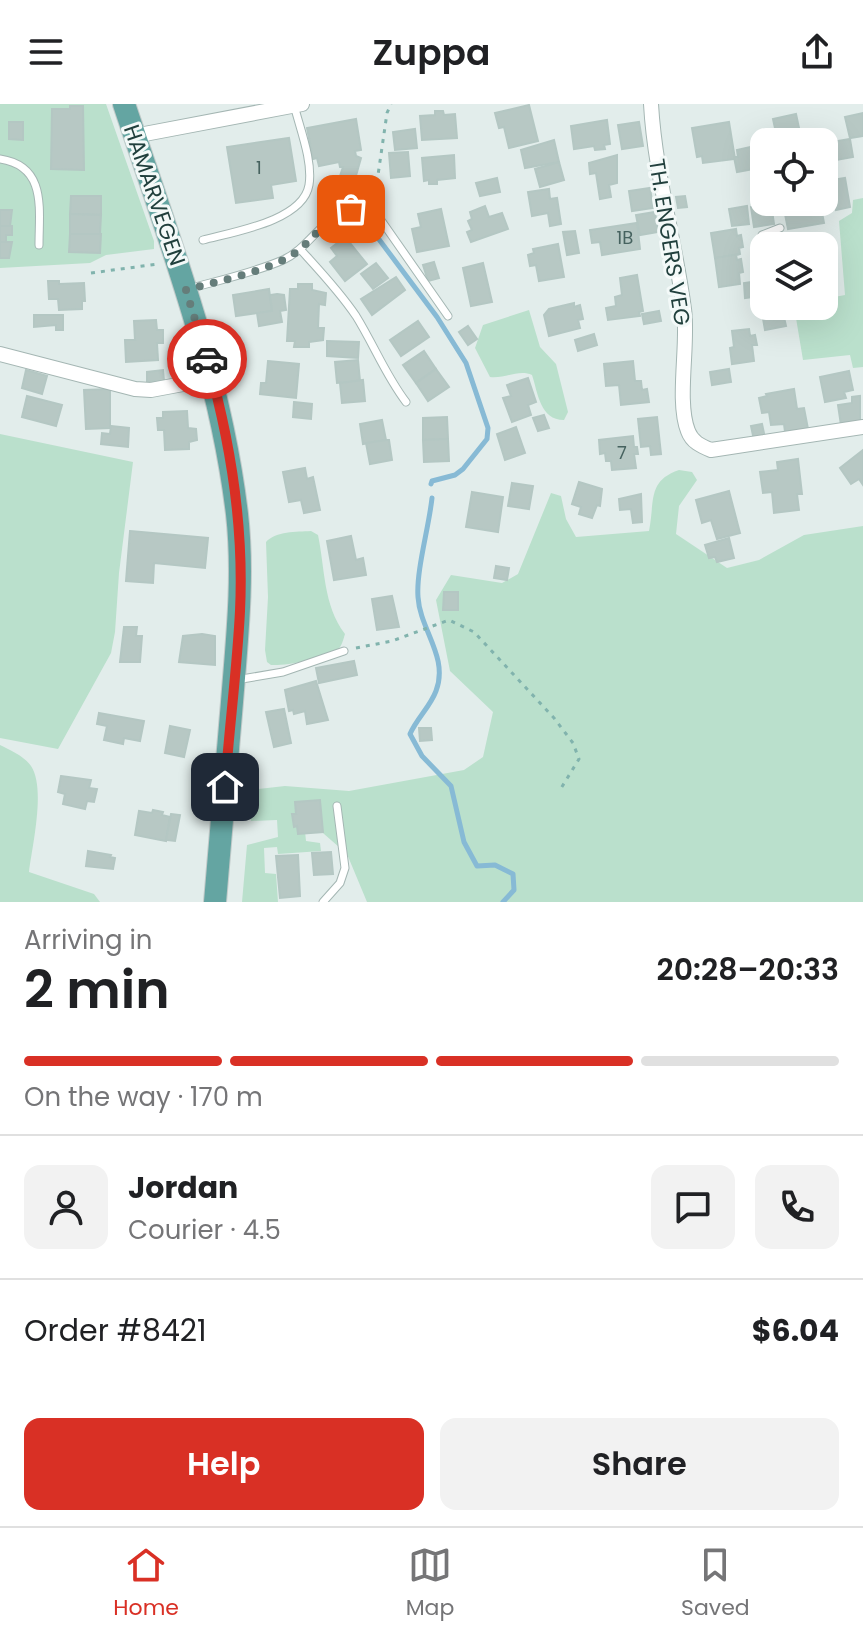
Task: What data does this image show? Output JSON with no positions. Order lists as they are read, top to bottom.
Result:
{
  "streets": {
    "main road": ["HAMARVEGEN"],
    "street": ["TH. ENGERS VEG"]
  },
  "house_numbers": ["1", "1B", "7"],
  "page": {
    "header": "Zuppa",
    "heading": ["2 min", "Arriving in", "20:28–20:33"],
    "panel": [
      "Jordan",
      "Courier · 4.5",
      "Order #8421",
      "$6.04"
    ],
    "bar": "On the way · 170 m",
    "buttons": ["Help", "Share"],
    "tabs": ["Home", "Map", "Saved"]
  }
}
